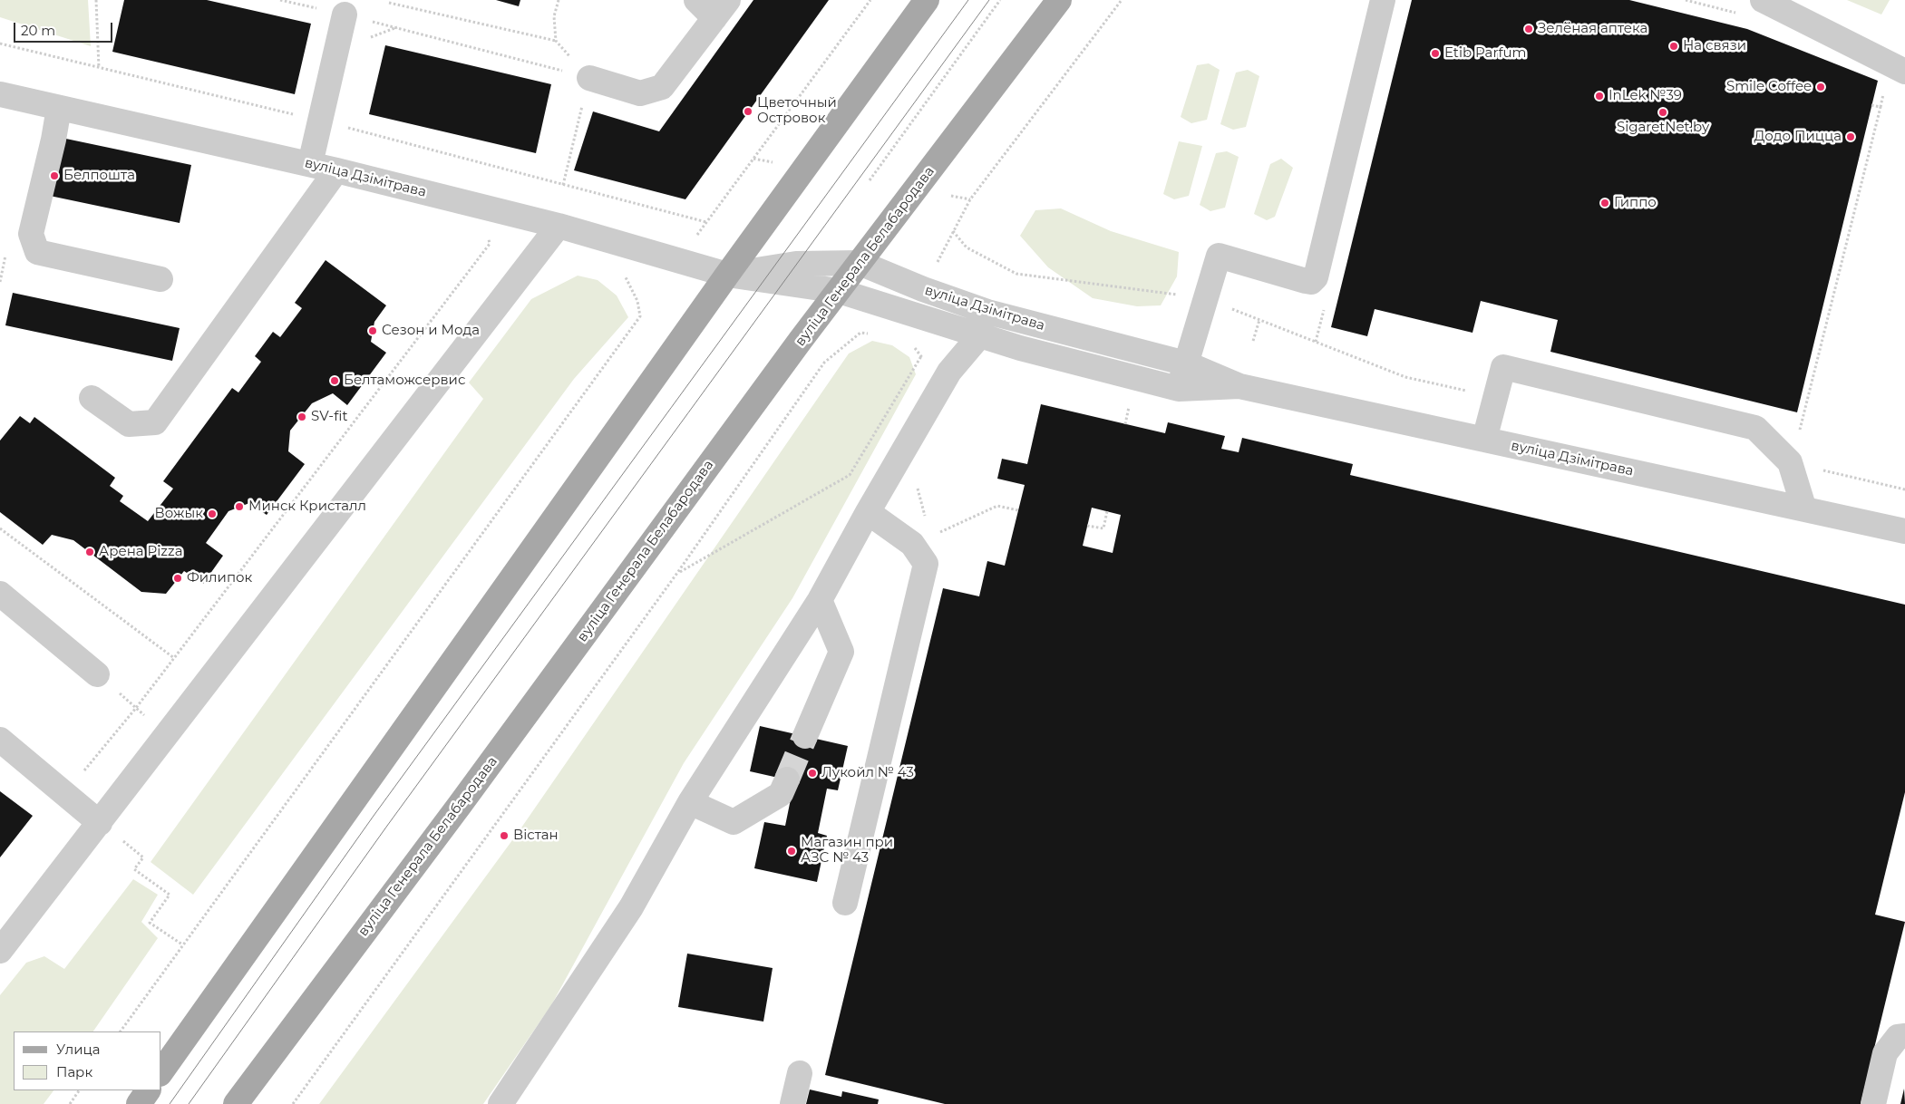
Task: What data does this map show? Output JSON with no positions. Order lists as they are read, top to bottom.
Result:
{
  "streets": {
    "main road": ["вуліца Генерала Белабародава"],
    "street": ["вуліца Дзімітрава"]
  },
  "crossings": [
    ["вуліца Дзімітрава", "вуліца Генерала Белабародава"]
  ],
  "places": [
    "Зелёная аптека",
    "На связи",
    "Etib Parfum",
    "Smile Coffee",
    "InLek №39",
    "Цветочный Островок",
    "SigaretNet.by",
    "Додо Пицца",
    "Белпошта",
    "Гиппо",
    "Сезон и Мода",
    "Белтаможсервис",
    "SV-fit",
    "Минск Кристалл",
    "Вожык",
    "Арена Pizza",
    "Филипок",
    "Лукойл № 43",
    "Вістан",
    "Магазин при АЗС № 43"
  ],
  "legend": ["Улица", "Парк"],
  "scale_bar": "20 m"
}
